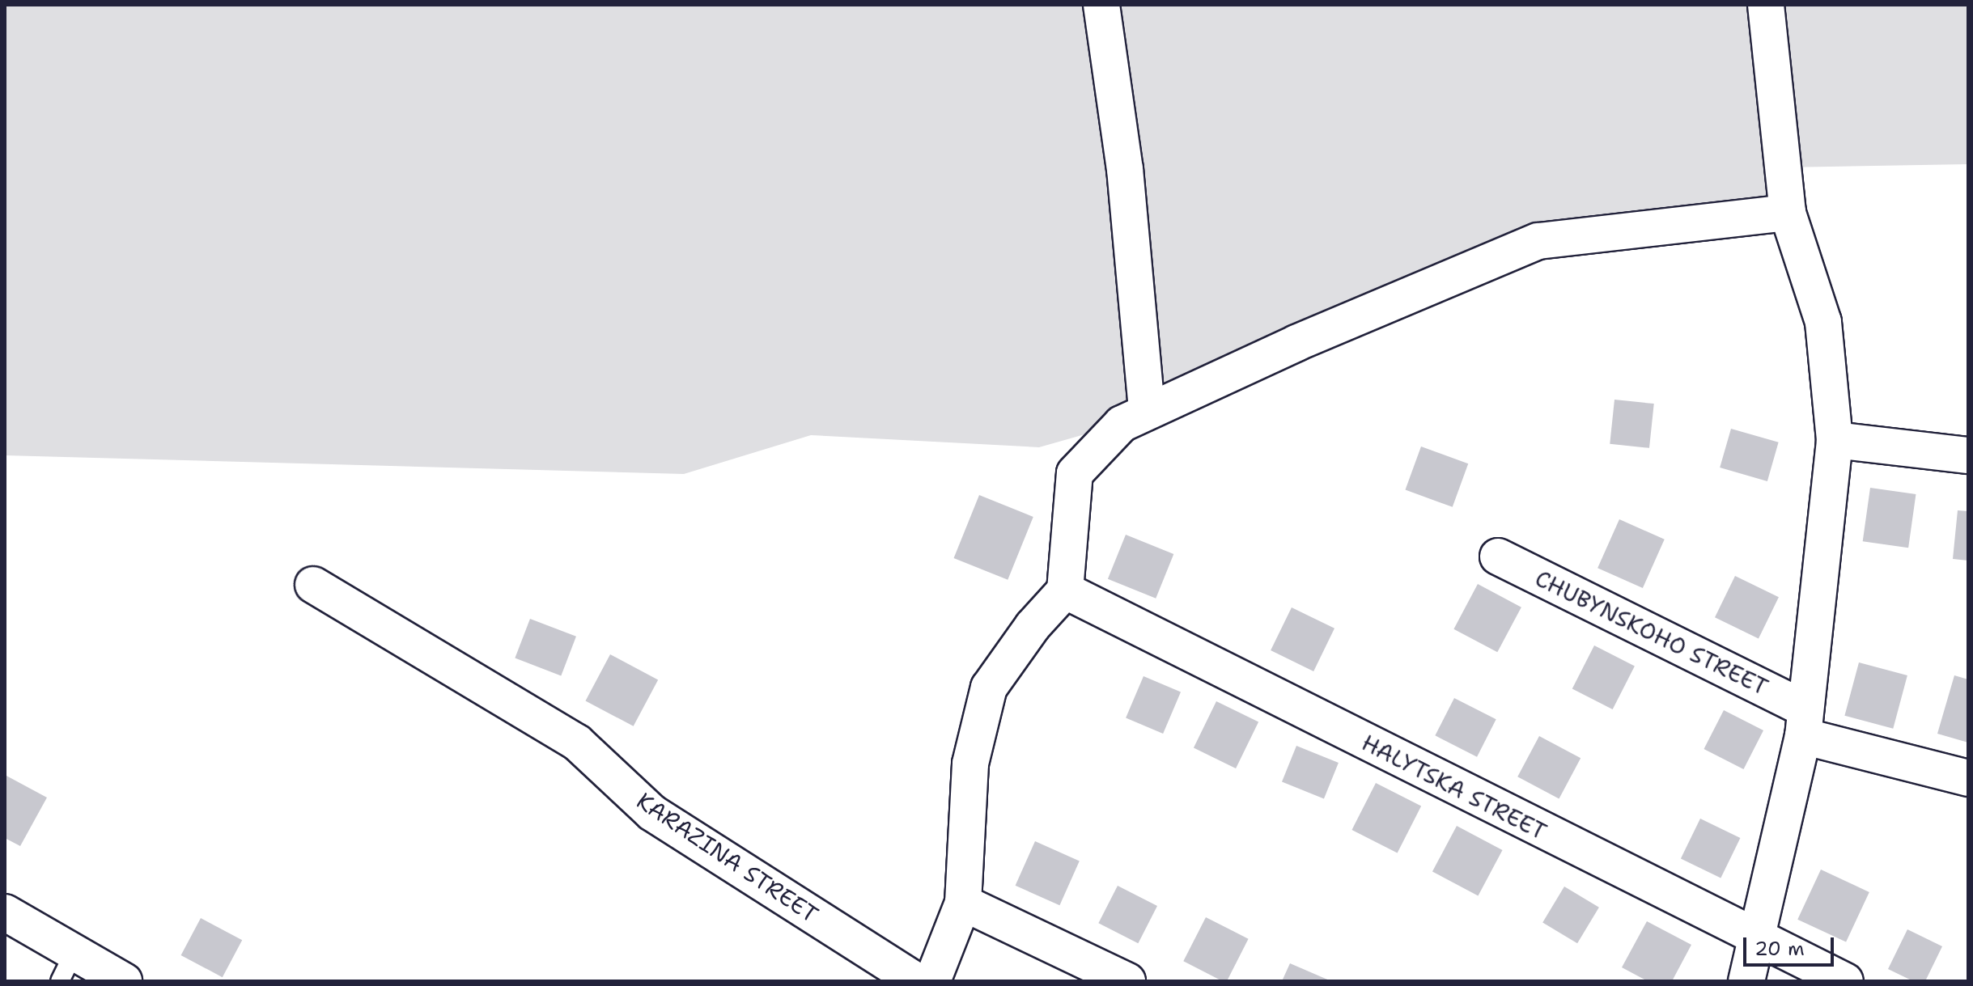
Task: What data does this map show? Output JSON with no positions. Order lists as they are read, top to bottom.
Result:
{
  "streets": {
    "street": ["CHUBYNSKOHO STREET", "HALYTSKA STREET", "KARAZINA STREET"]
  },
  "scale_bar": "20 m"
}
